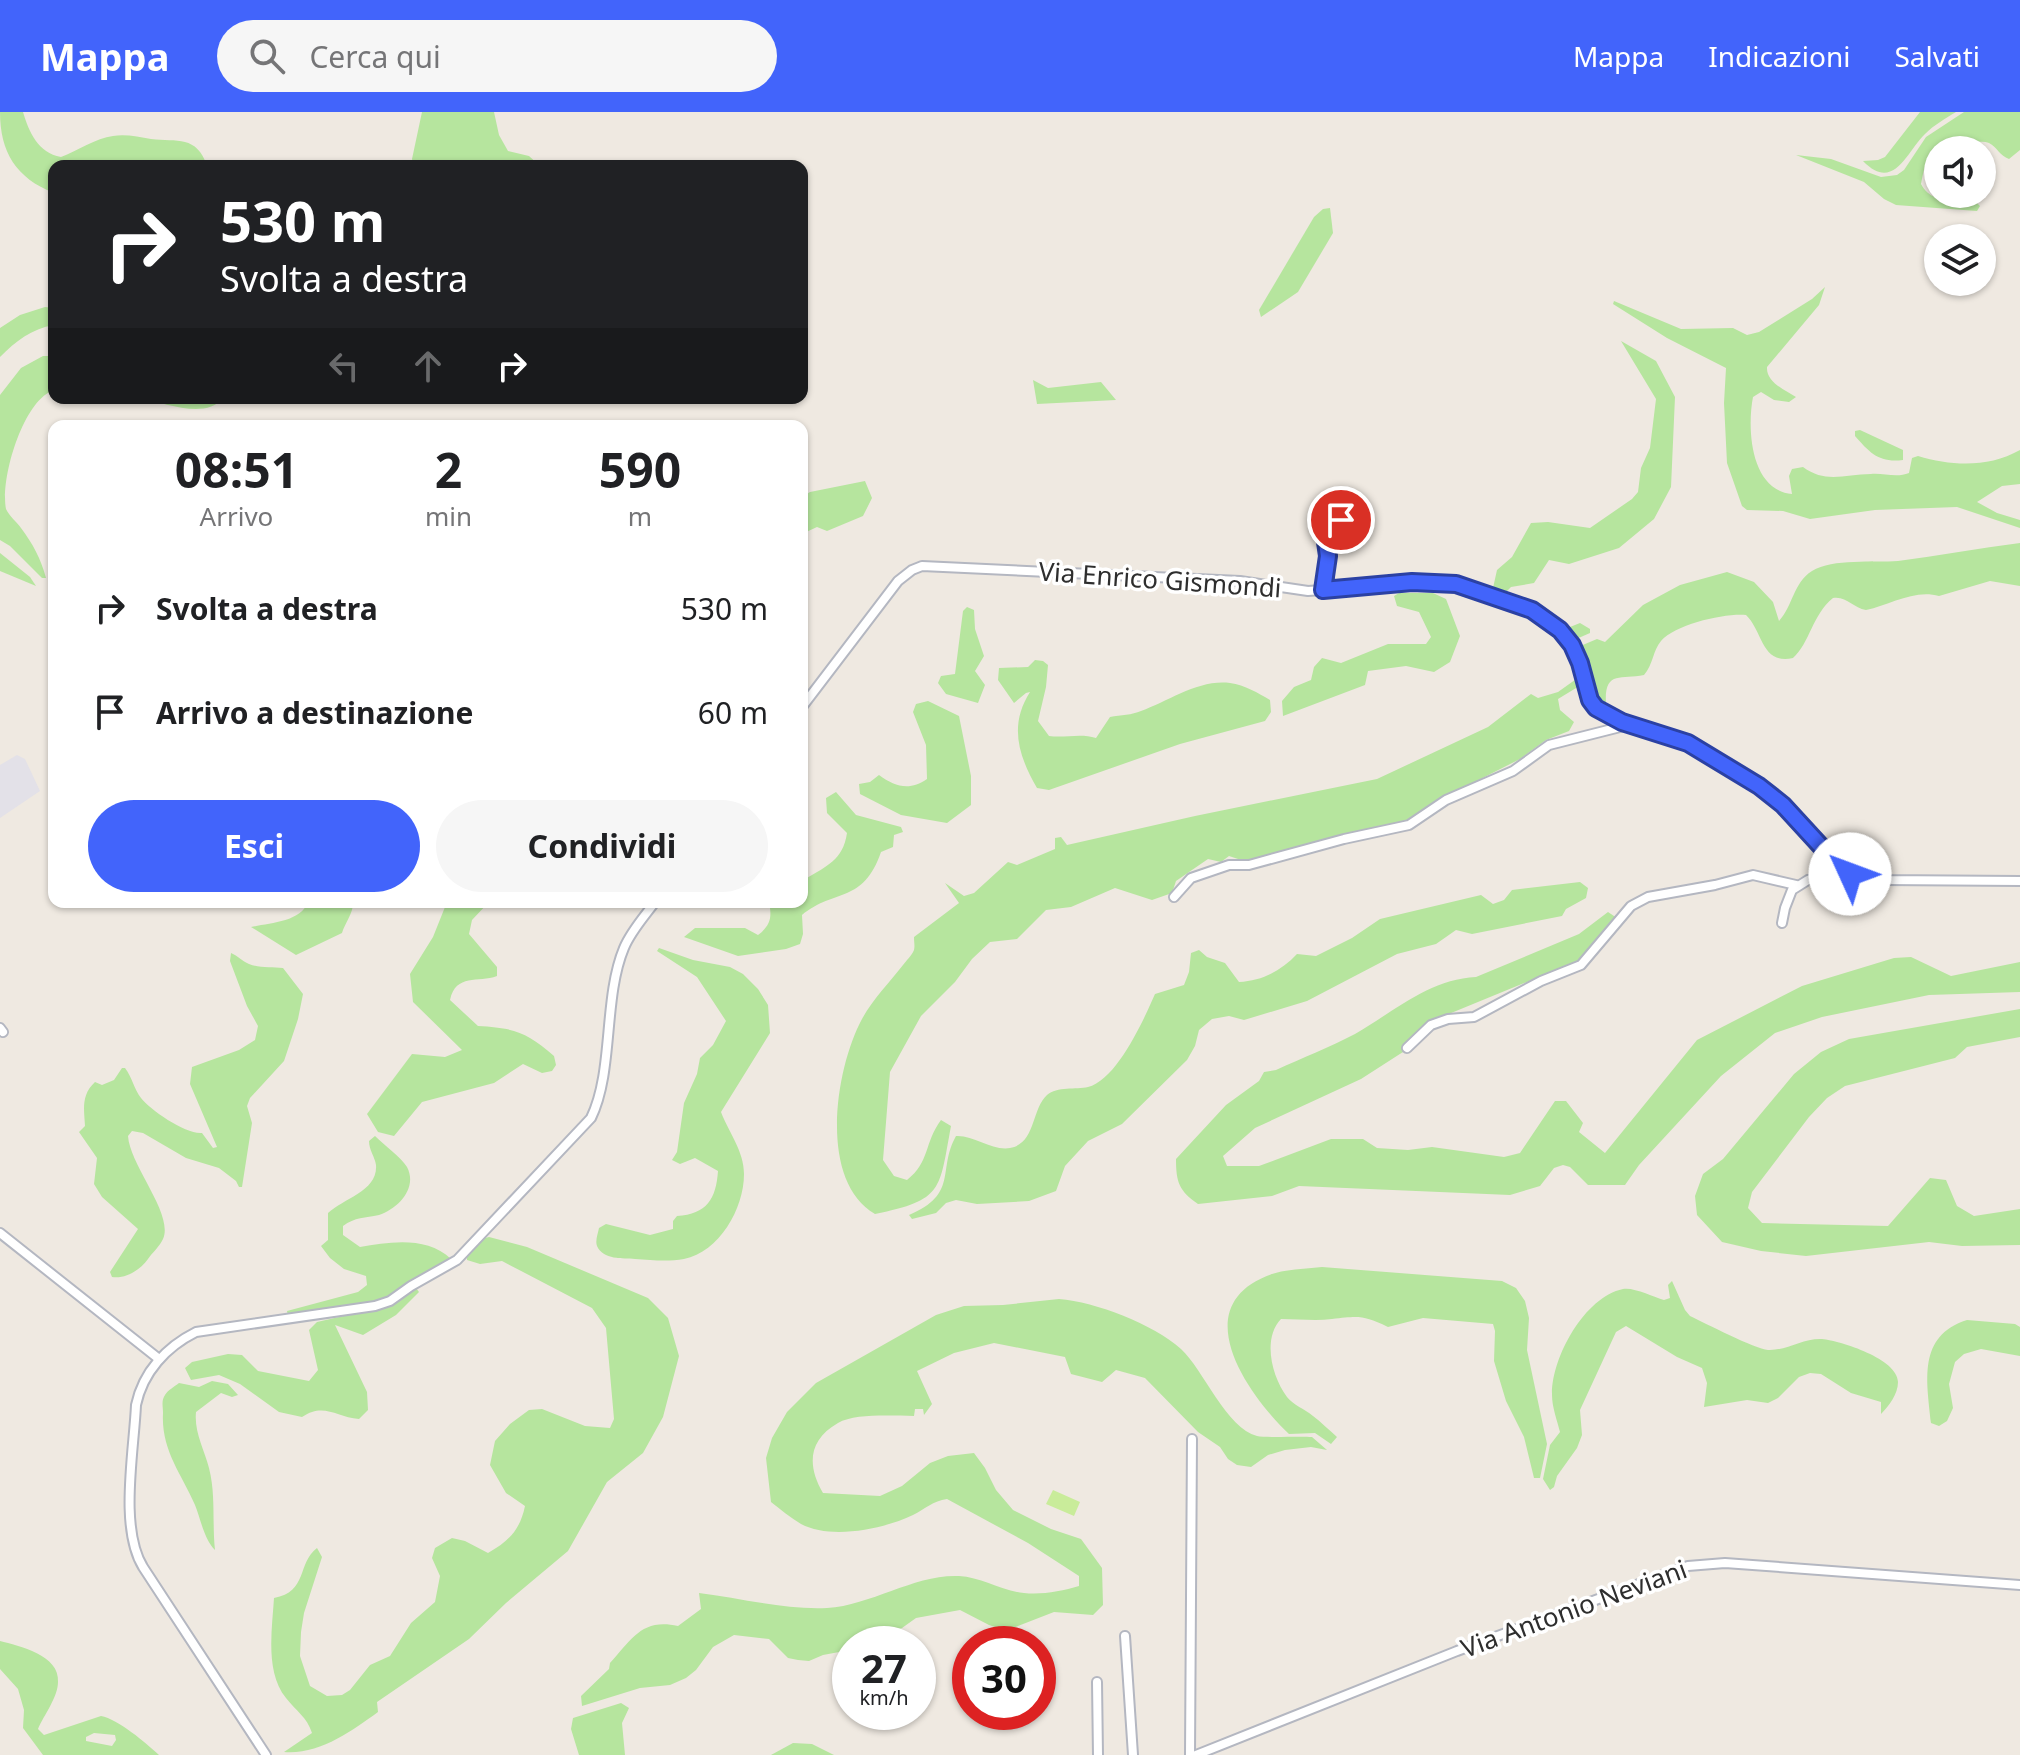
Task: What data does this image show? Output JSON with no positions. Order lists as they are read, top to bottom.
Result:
{
  "streets": {
    "street": ["Via Enrico Gismondi", "Via Antonio Neviani"]
  },
  "page": {
    "header": "Mappa",
    "search": "Cerca qui",
    "nav": ["Mappa", "Indicazioni", "Salvati"],
    "turn": ["530 m", "Svolta a destra"],
    "eta": [
      "08:51",
      "Arrivo",
      "2",
      "min",
      "590",
      "m"
    ],
    "list": [
      {
        "name": "Svolta a destra",
        "value": "530 m"
      },
      {
        "name": "Arrivo a destinazione",
        "value": "60 m"
      }
    ],
    "buttons": ["Esci", "Condividi"],
    "speed": "27 km/h",
    "limit": "30"
  }
}
